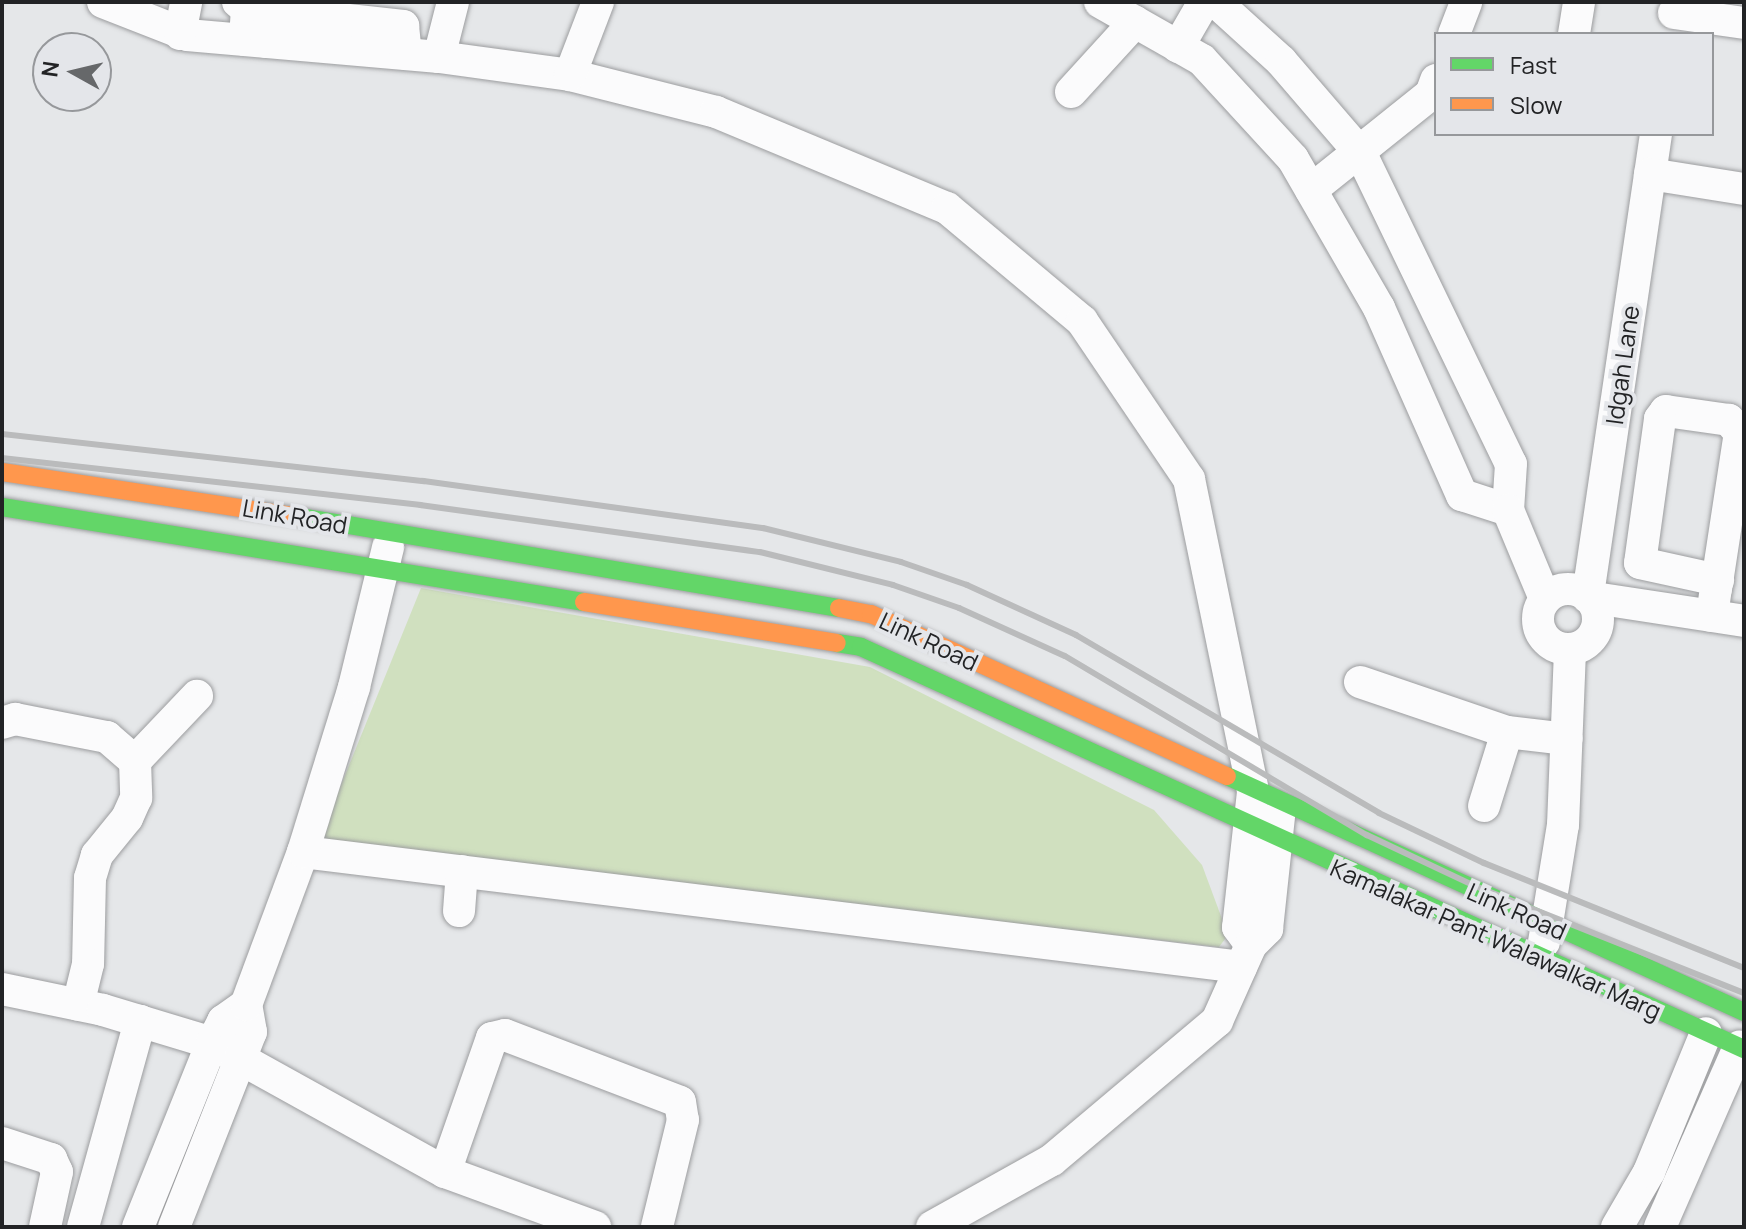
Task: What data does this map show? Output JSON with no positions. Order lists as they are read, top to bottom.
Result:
{
  "streets": {
    "main road": ["Link Road", "Kamalakar Pant Walawalkar Marg"],
    "street": ["Idgah Lane"]
  },
  "crossings": [
    ["Link Road", "Kamalakar Pant Walawalkar Marg"]
  ],
  "legend": ["Fast", "Slow"],
  "north": "left"
}
